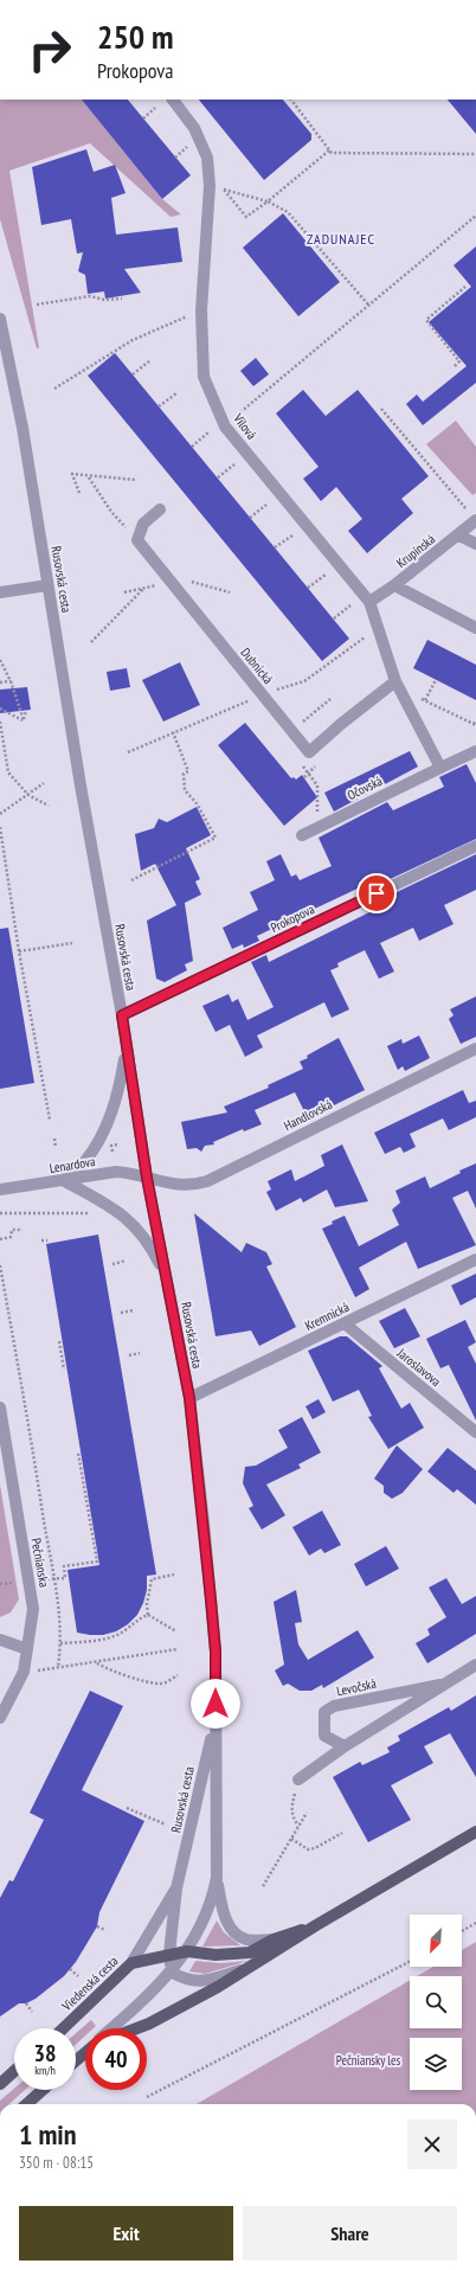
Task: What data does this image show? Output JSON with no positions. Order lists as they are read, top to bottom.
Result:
{
  "streets": {
    "main road": ["Viedenská cesta"],
    "street": [
      "Vilová",
      "Krupinská",
      "Rusovská cesta",
      "Dubnická",
      "Očovská",
      "Prokopova",
      "Handlovská",
      "Lenardova",
      "Kremnická",
      "Jaroslavova",
      "Pečnianska",
      "Levočská"
    ]
  },
  "crossings": [
    ["Vilová", "Krupinská"],
    ["Vilová", "Dubnická"],
    ["Vilová", "Očovská"],
    ["Rusovská cesta", "Prokopova"],
    ["Rusovská cesta", "Handlovská"],
    ["Rusovská cesta", "Lenardova"],
    ["Rusovská cesta", "Kremnická"],
    ["Rusovská cesta", "Viedenská cesta"],
    ["Handlovská", "Lenardova"],
    ["Kremnická", "Jaroslavova"]
  ],
  "districts": ["ZADUNAJEC"],
  "parks": ["Pečniansky les"],
  "north": "bottom left",
  "page": {
    "turn": ["250 m", "Prokopova"],
    "speed": "38 km/h",
    "limit": "40",
    "heading": ["1 min", "350 m · 08:15"],
    "buttons": ["Exit", "Share"]
  }
}
